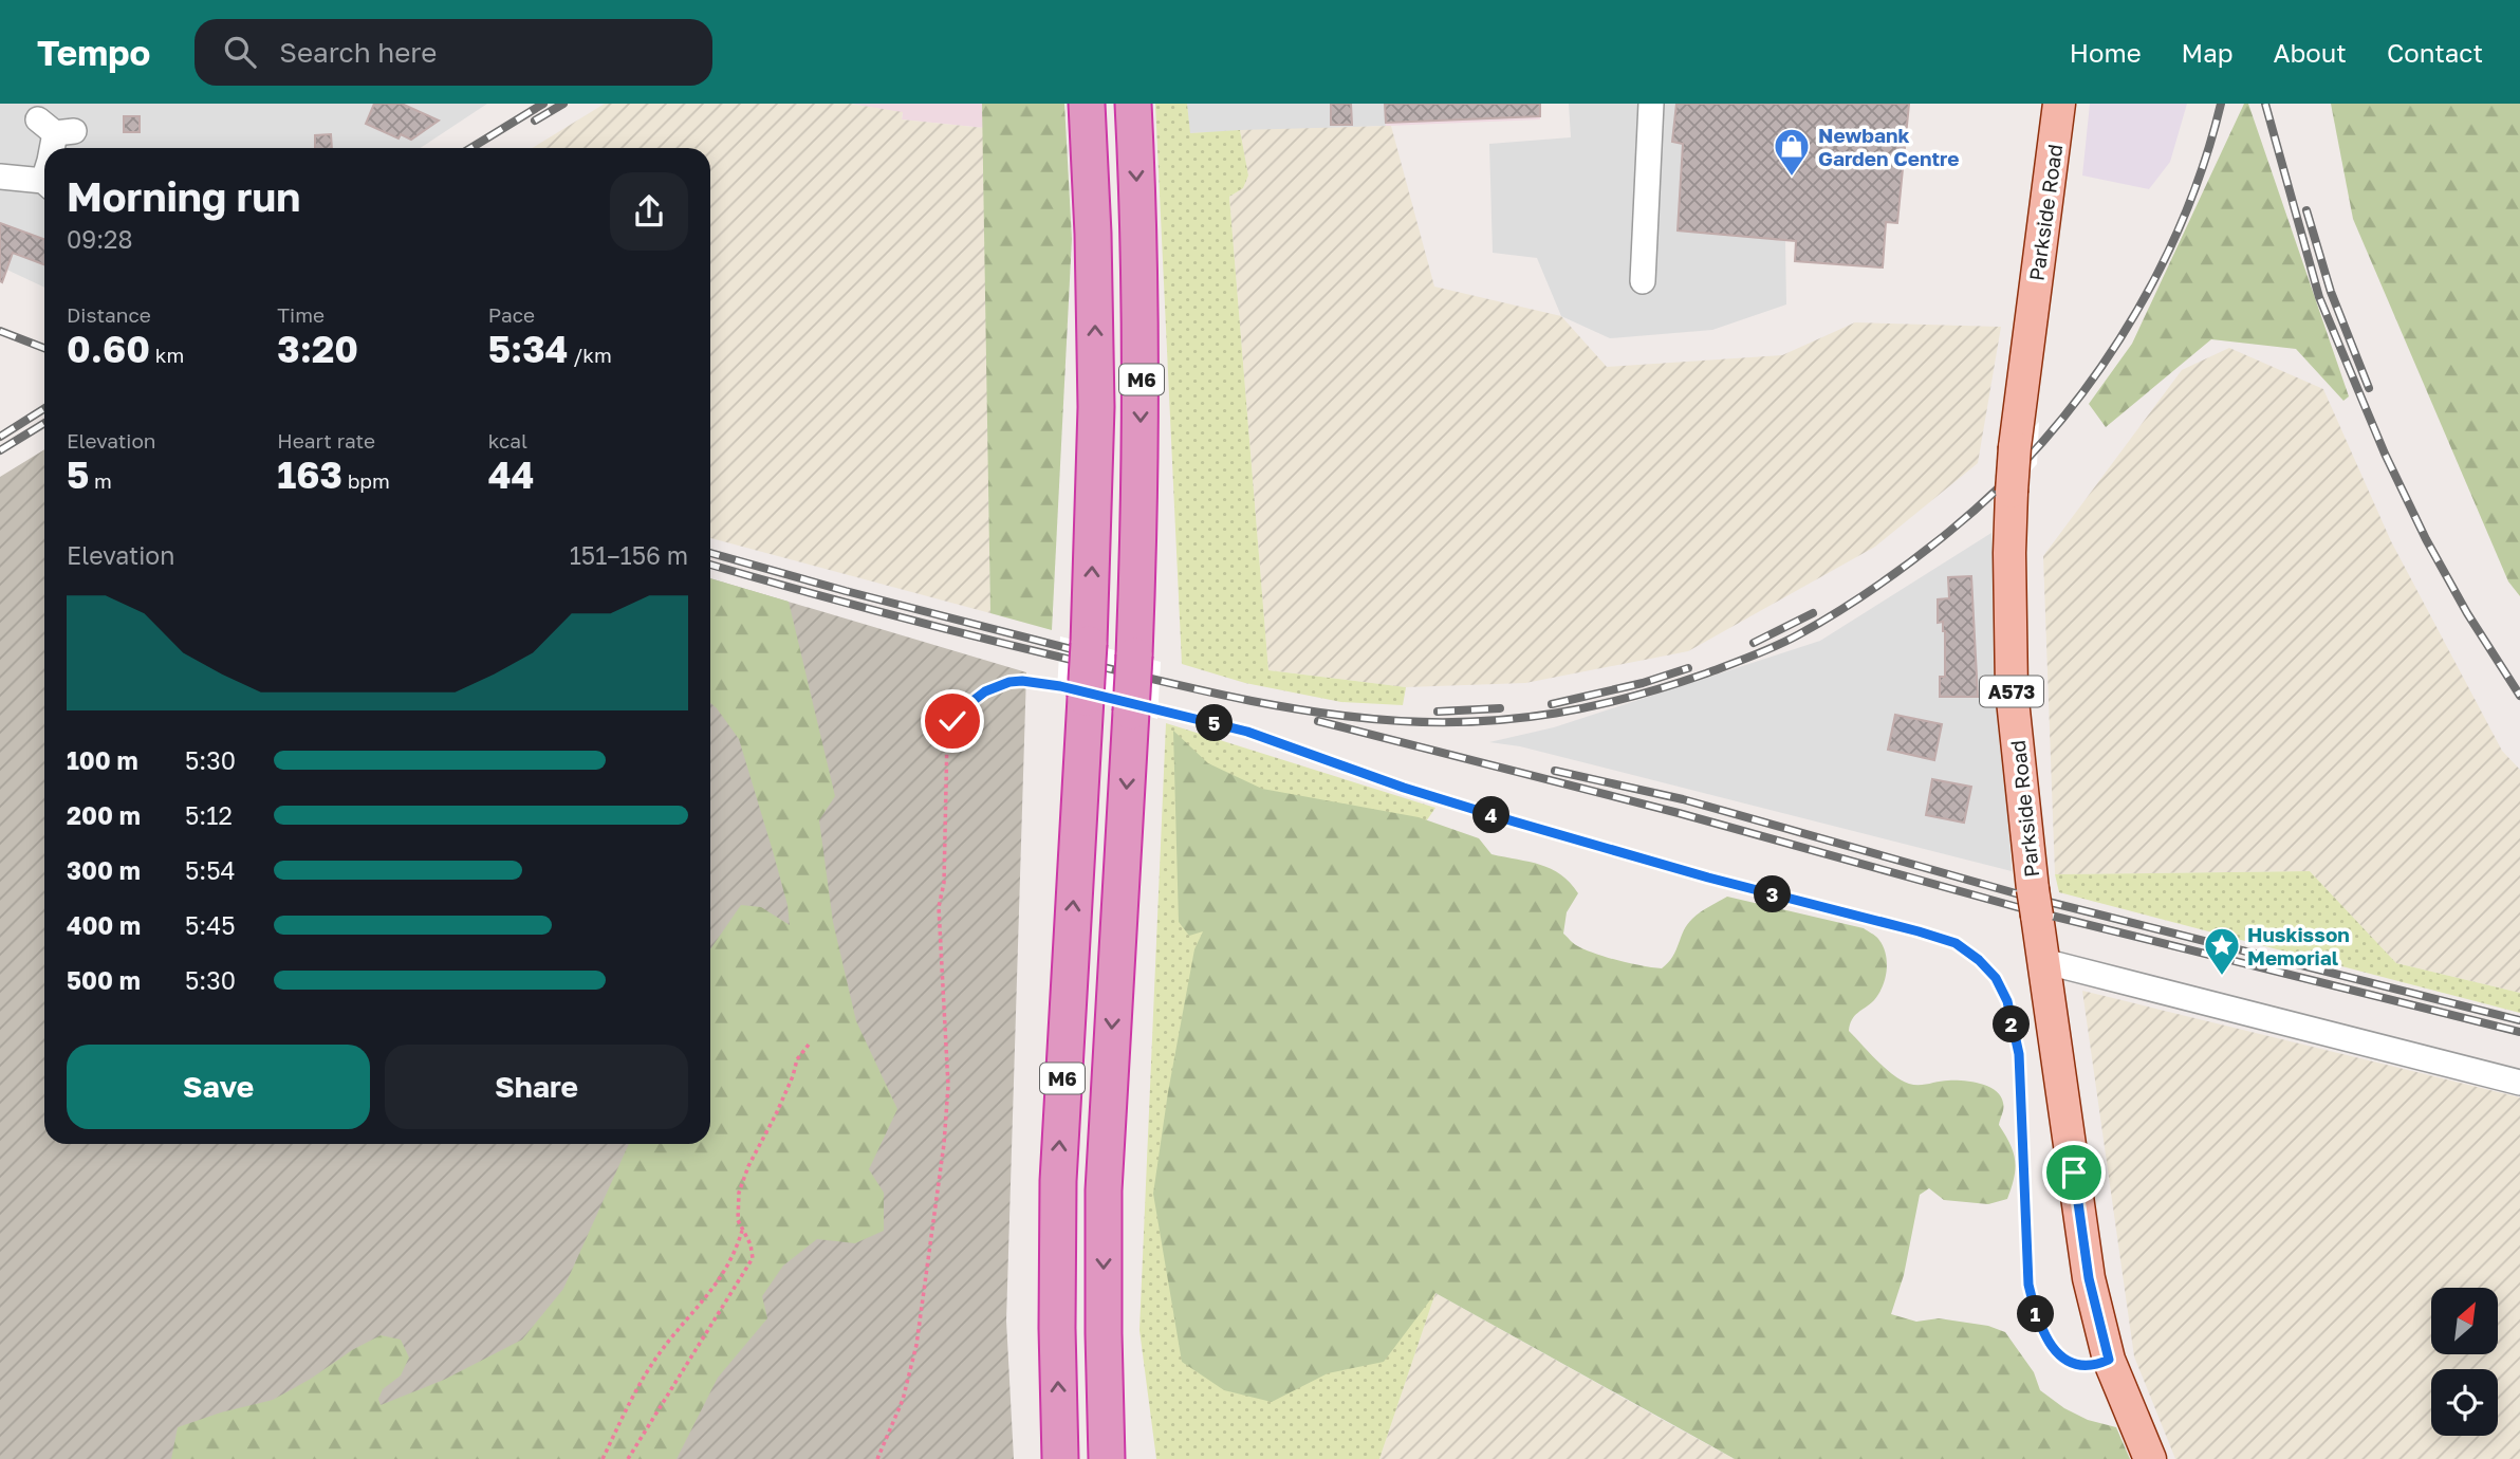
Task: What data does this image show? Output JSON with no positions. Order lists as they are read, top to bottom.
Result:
{
  "streets": {
    "highway": ["M6"],
    "main road": ["Parkside Road", "A573"]
  },
  "places": {
    "shop": ["Newbank Garden Centre"],
    "place": ["Huskisson Memorial"]
  },
  "north": "top right",
  "page": {
    "header": "Tempo",
    "search": "Search here",
    "nav": [
      "Home",
      "Map",
      "About",
      "Contact"
    ],
    "heading": ["Morning run", "09:28"],
    "stats": [
      ["Distance", "0.60 km"],
      ["Time", "3:20"],
      ["Pace", "5:34 /km"],
      ["Elevation", "5 m"],
      ["Heart rate", "163 bpm"],
      ["kcal", "44"]
    ],
    "chart": ["Elevation", "151–156 m"],
    "pins": [
      "5",
      "4",
      "3",
      "2",
      "1"
    ],
    "list": [
      {
        "name": "100 m",
        "note": "5:30"
      },
      {
        "name": "200 m",
        "note": "5:12"
      },
      {
        "name": "300 m",
        "note": "5:54"
      },
      {
        "name": "400 m",
        "note": "5:45"
      },
      {
        "name": "500 m",
        "note": "5:30"
      }
    ],
    "buttons": ["Save", "Share"]
  }
}
